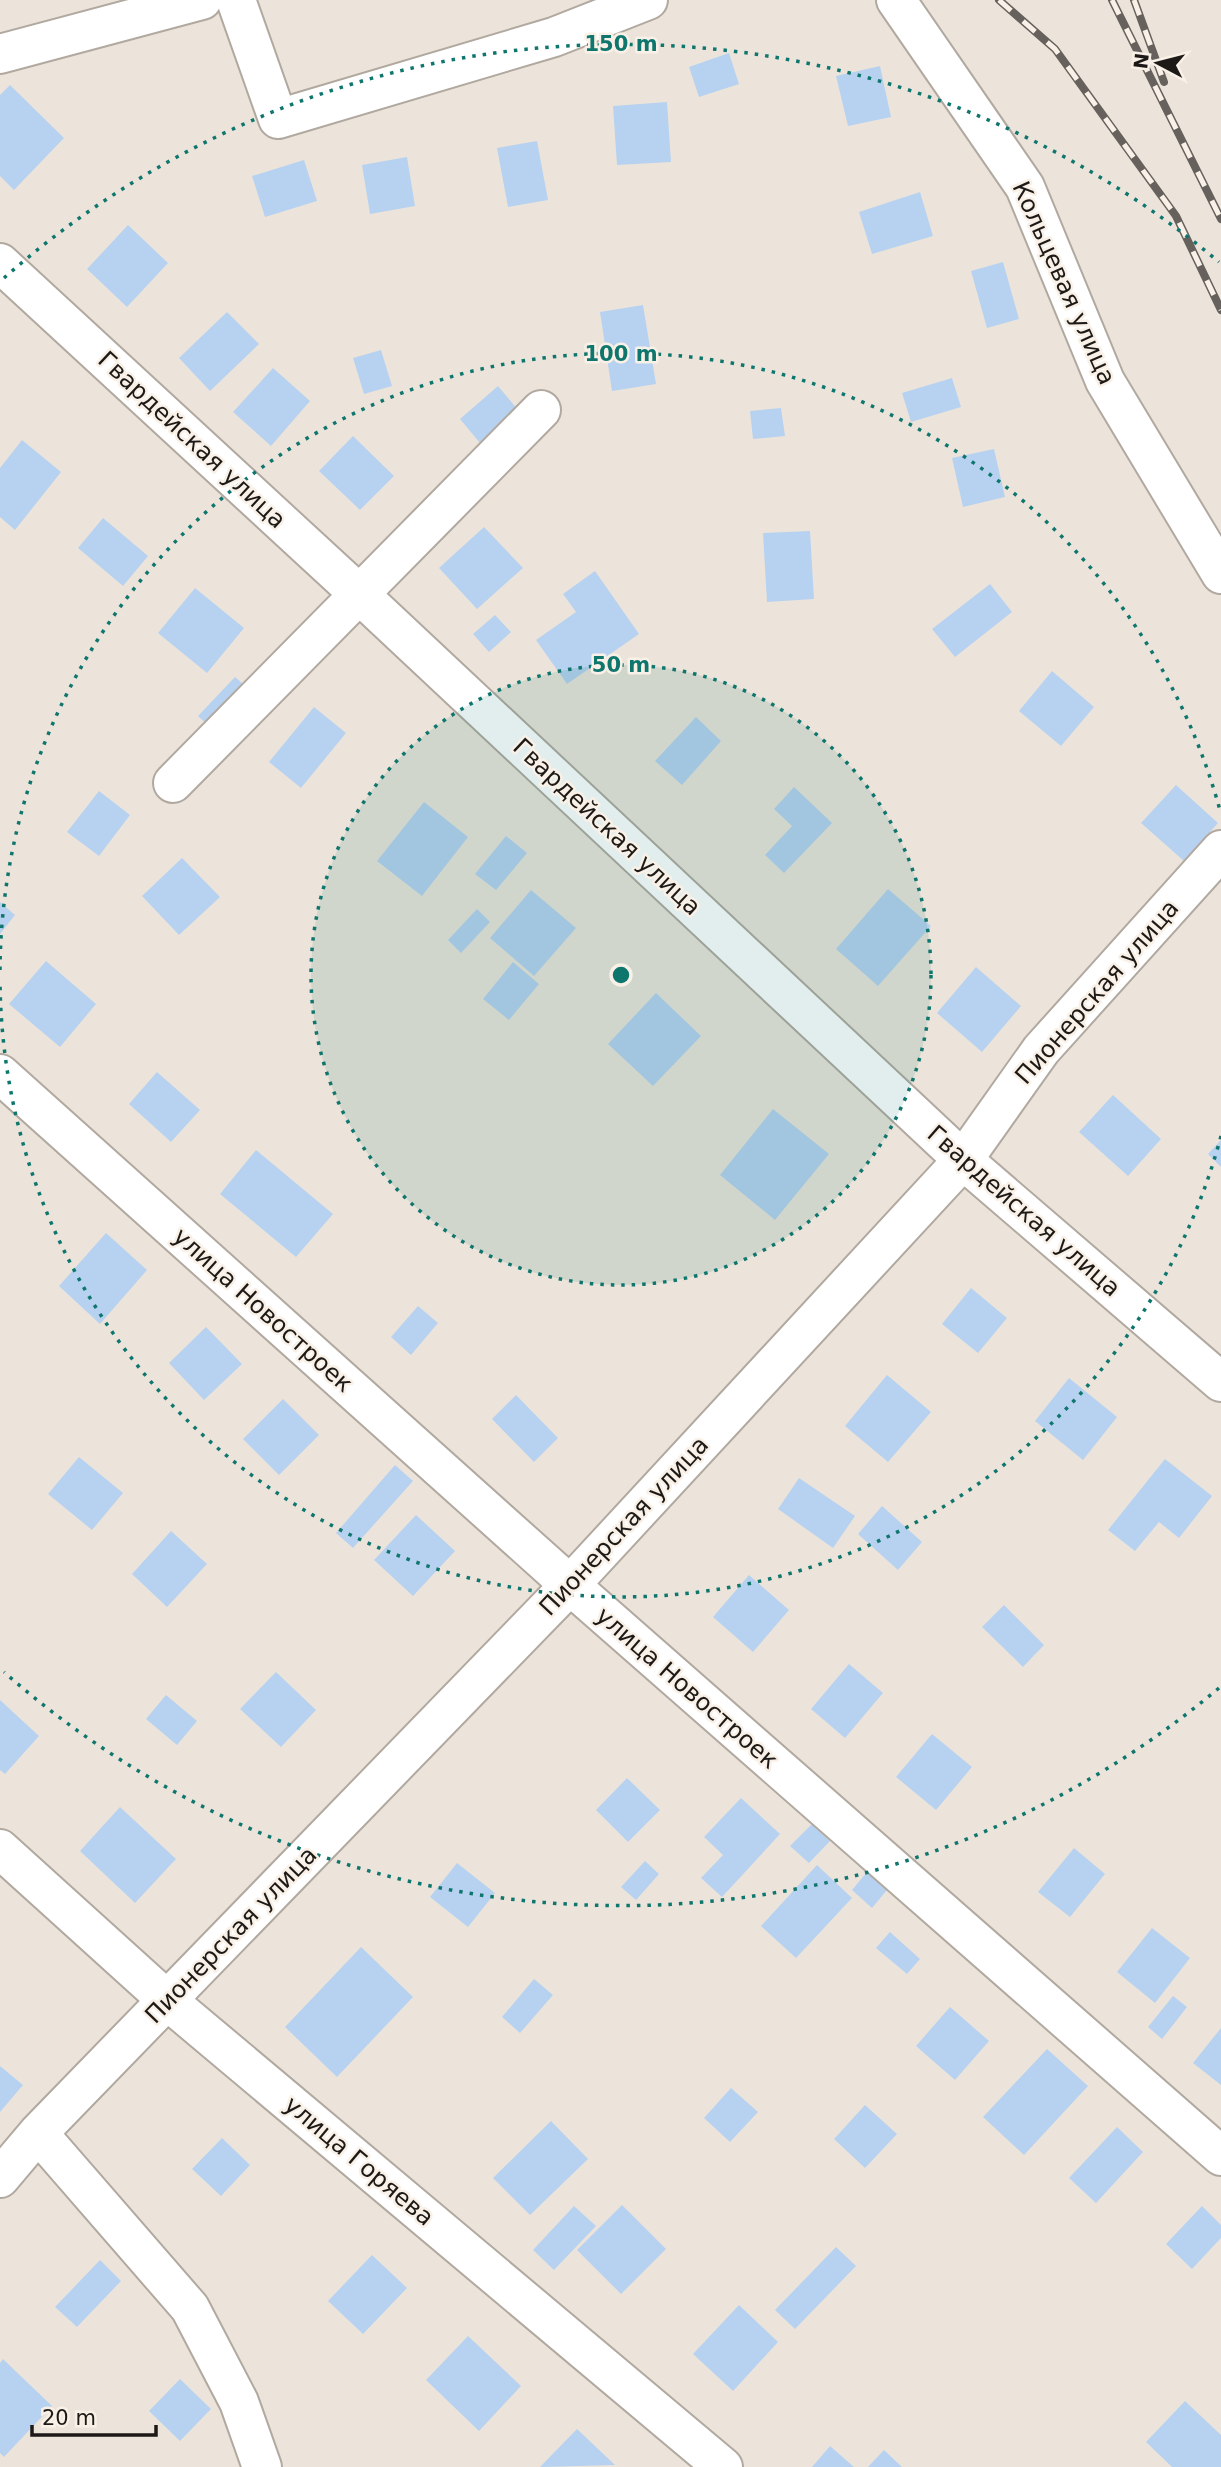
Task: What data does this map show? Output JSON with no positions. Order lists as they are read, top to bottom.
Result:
{
  "streets": {
    "street": [
      "Кольцевая улица",
      "Гвардейская улица",
      "Пионерская улица",
      "улица Новостроек",
      "улица Горяева"
    ]
  },
  "crossings": [
    ["Гвардейская улица", "Пионерская улица"],
    ["Пионерская улица", "улица Новостроек"],
    ["Пионерская улица", "улица Горяева"]
  ],
  "scale_bar": "20 m",
  "north": "left",
  "rings": ["150 m", "100 m", "50 m"]
}
